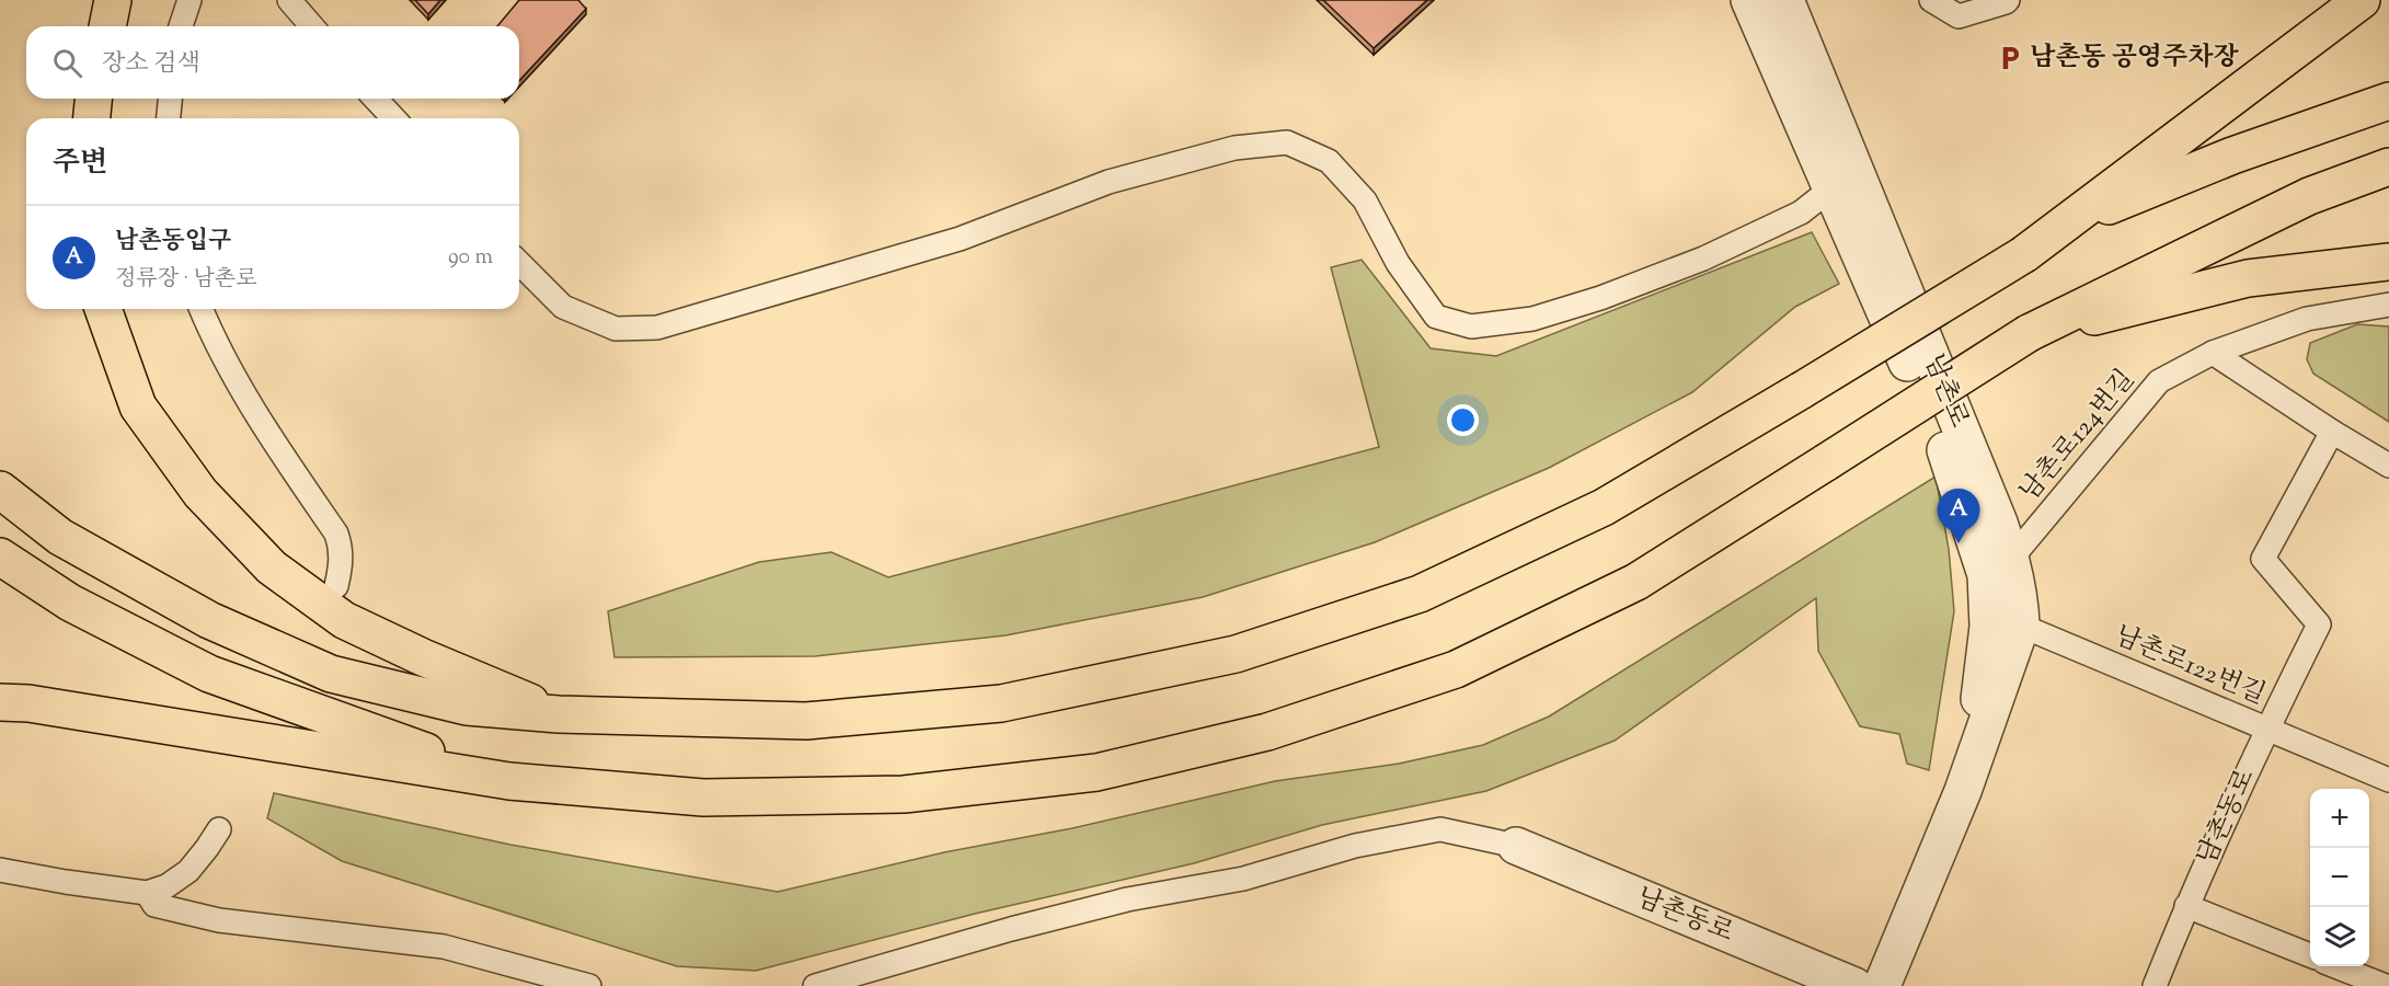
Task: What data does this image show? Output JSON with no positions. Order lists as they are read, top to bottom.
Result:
{
  "streets": {
    "street": ["남촌로", "남촌동로"],
    "lane": ["남촌로124번길", "남촌로122번길"]
  },
  "crossings": [
    ["남촌로", "남촌로124번길"],
    ["남촌로", "남촌로122번길"],
    ["남촌로122번길", "남촌동로"]
  ],
  "places": {
    "parking": ["남촌동 공영주차장"]
  },
  "page": {
    "search": "장소 검색",
    "heading": "주변",
    "list": [
      {
        "mark": "A",
        "name": "남촌동입구",
        "note": "정류장 · 남촌로",
        "value": "90 m"
      }
    ],
    "pins": "A",
    "map_buttons": ["+", "−"]
  }
}
